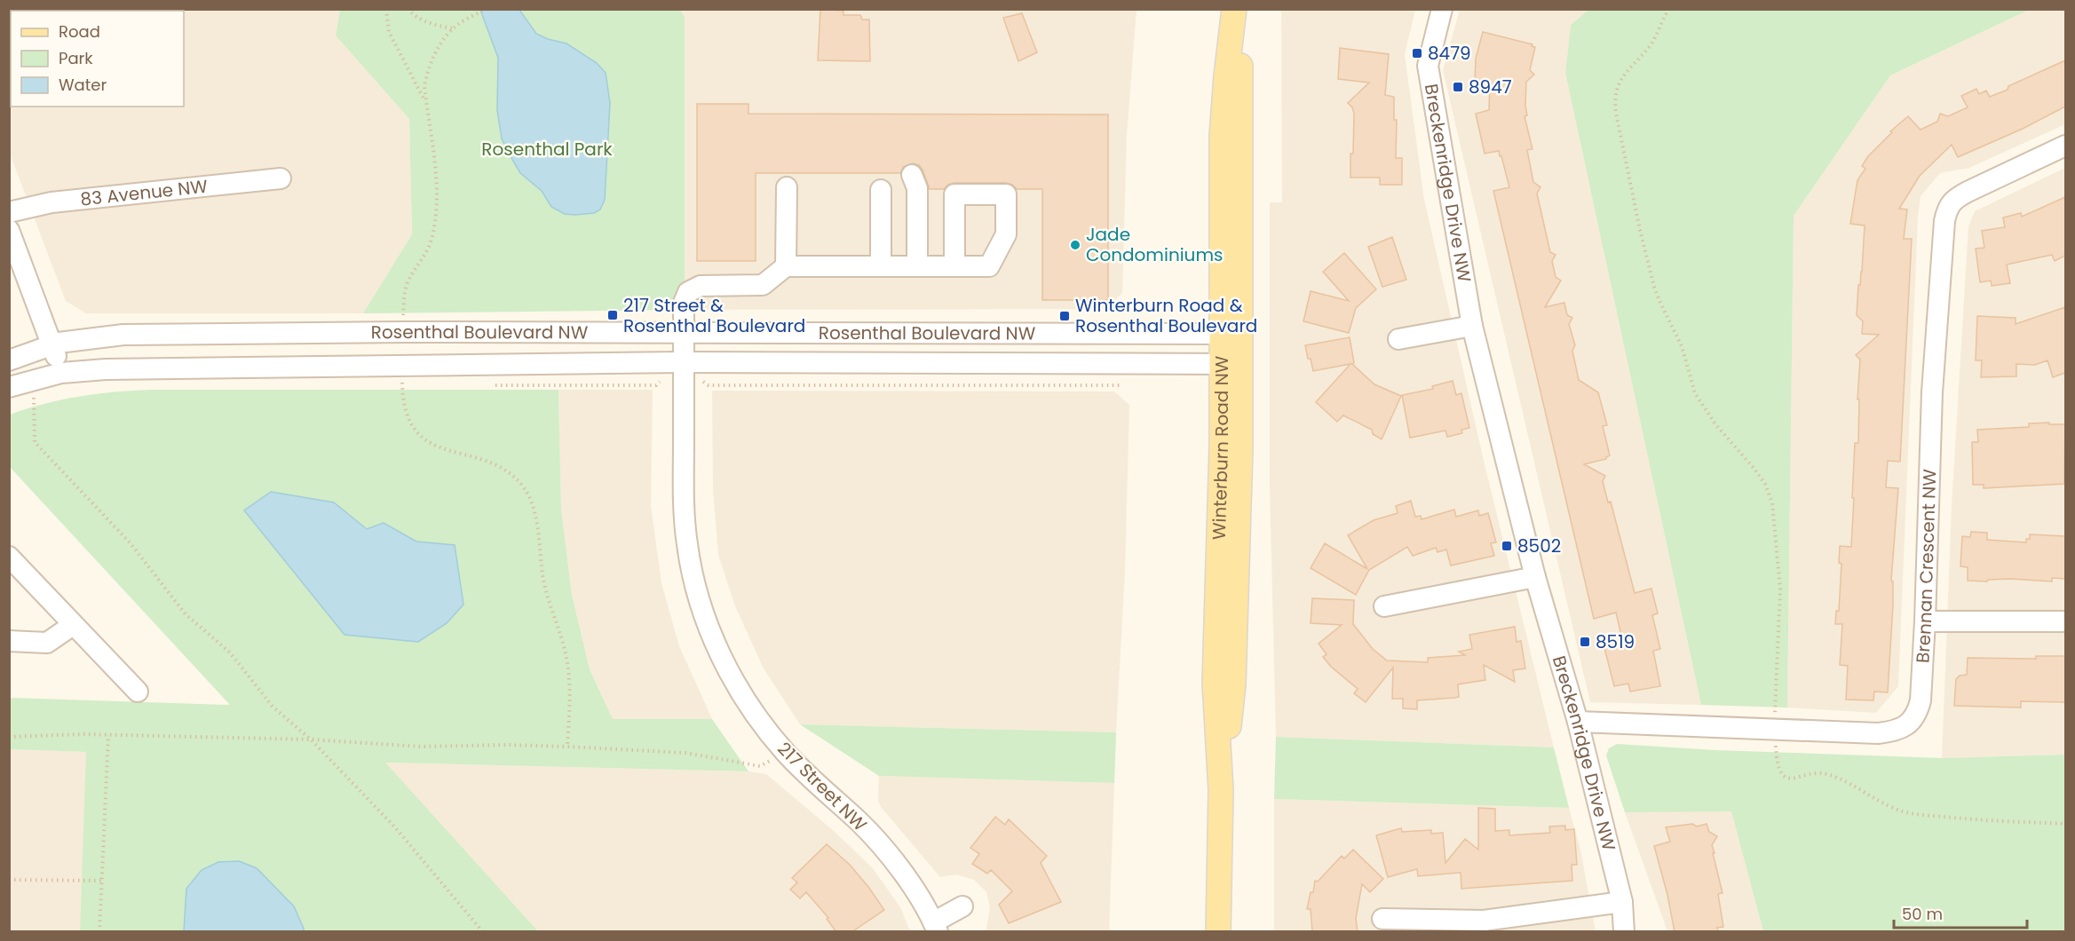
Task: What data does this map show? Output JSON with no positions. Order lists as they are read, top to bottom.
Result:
{
  "streets": {
    "main road": ["Winterburn Road NW"],
    "street": [
      "Breckenridge Drive NW",
      "83 Avenue NW",
      "Rosenthal Boulevard NW",
      "Brennan Crescent NW",
      "217 Street NW"
    ]
  },
  "crossings": [
    ["Breckenridge Drive NW", "Brennan Crescent NW"],
    ["Rosenthal Boulevard NW", "Winterburn Road NW"],
    ["Rosenthal Boulevard NW", "217 Street NW"]
  ],
  "parks": ["Rosenthal Park"],
  "places": {
    "transit": [
      "8479",
      "8947",
      "217 Street & Rosenthal Boulevard",
      "Winterburn Road & Rosenthal Boulevard",
      "8502",
      "8519"
    ],
    "other": ["Jade Condominiums"]
  },
  "legend": ["Road", "Park", "Water"],
  "scale_bar": "50 m"
}
